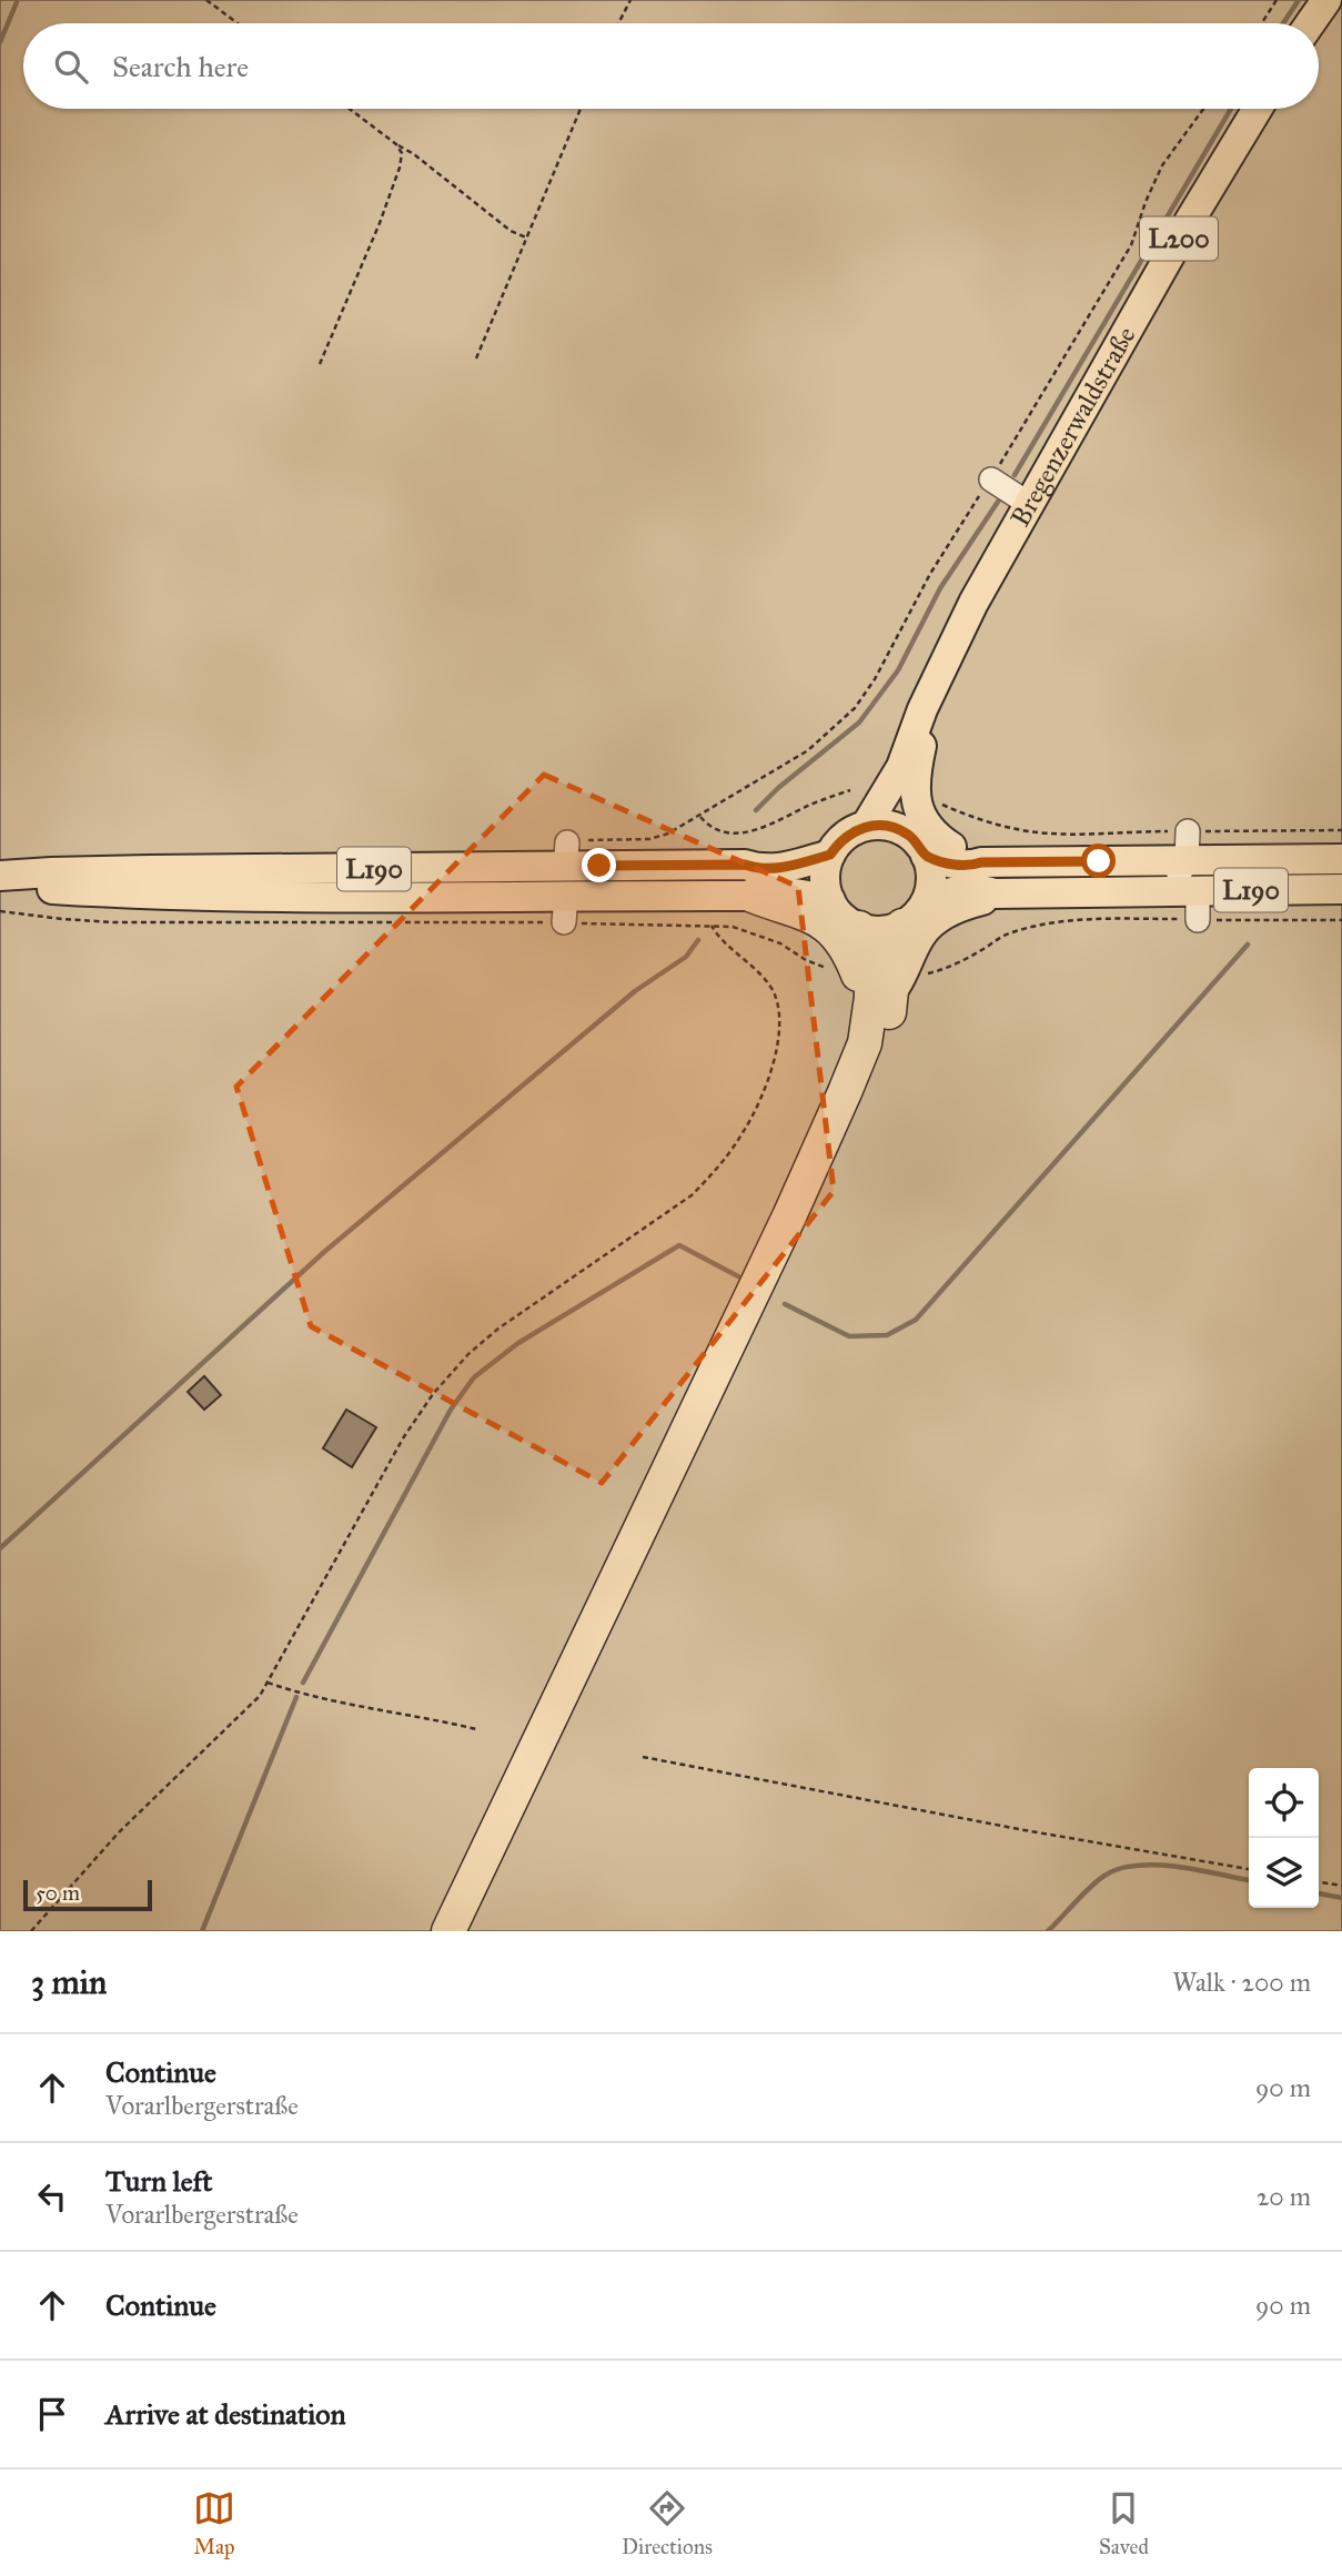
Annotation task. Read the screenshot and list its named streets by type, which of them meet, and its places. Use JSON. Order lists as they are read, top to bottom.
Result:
{
  "streets": {
    "main road": ["L200", "Bregenzerwaldstraße", "L190"]
  },
  "crossings": [
    ["Bregenzerwaldstraße", "L190"]
  ],
  "scale_bar": "50 m",
  "page": {
    "search": "Search here",
    "scale": "50 m",
    "heading": ["3 min", "Walk · 200 m"],
    "list": [
      ["Continue", "Vorarlbergerstraße", "90 m"],
      ["Turn left", "Vorarlbergerstraße", "20 m"],
      ["Continue", "90 m"],
      "Arrive at destination"
    ],
    "nav": ["Map", "Directions", "Saved"]
  }
}
